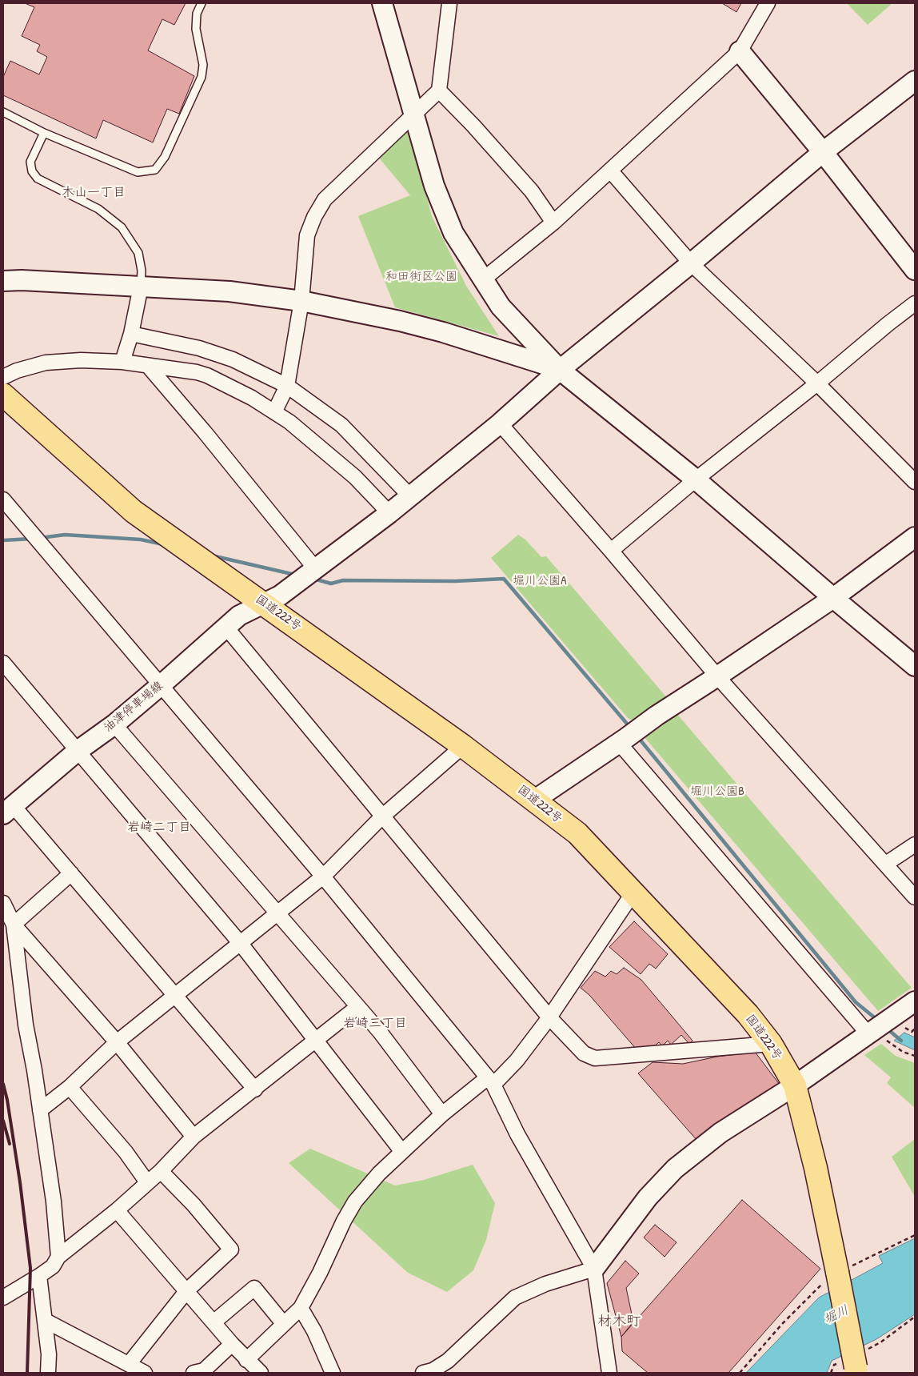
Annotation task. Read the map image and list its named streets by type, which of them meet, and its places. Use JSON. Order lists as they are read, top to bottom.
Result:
{
  "streets": {
    "highway": ["国道222号"],
    "street": ["油津停車場線"]
  },
  "crossings": [
    ["国道222号", "油津停車場線"]
  ],
  "districts": [
    "木山一丁目",
    "岩崎二丁目",
    "岩崎三丁目",
    "材木町"
  ],
  "water": ["堀川"],
  "parks": ["和田街区公園", "堀川公園A", "堀川公園B"]
}
